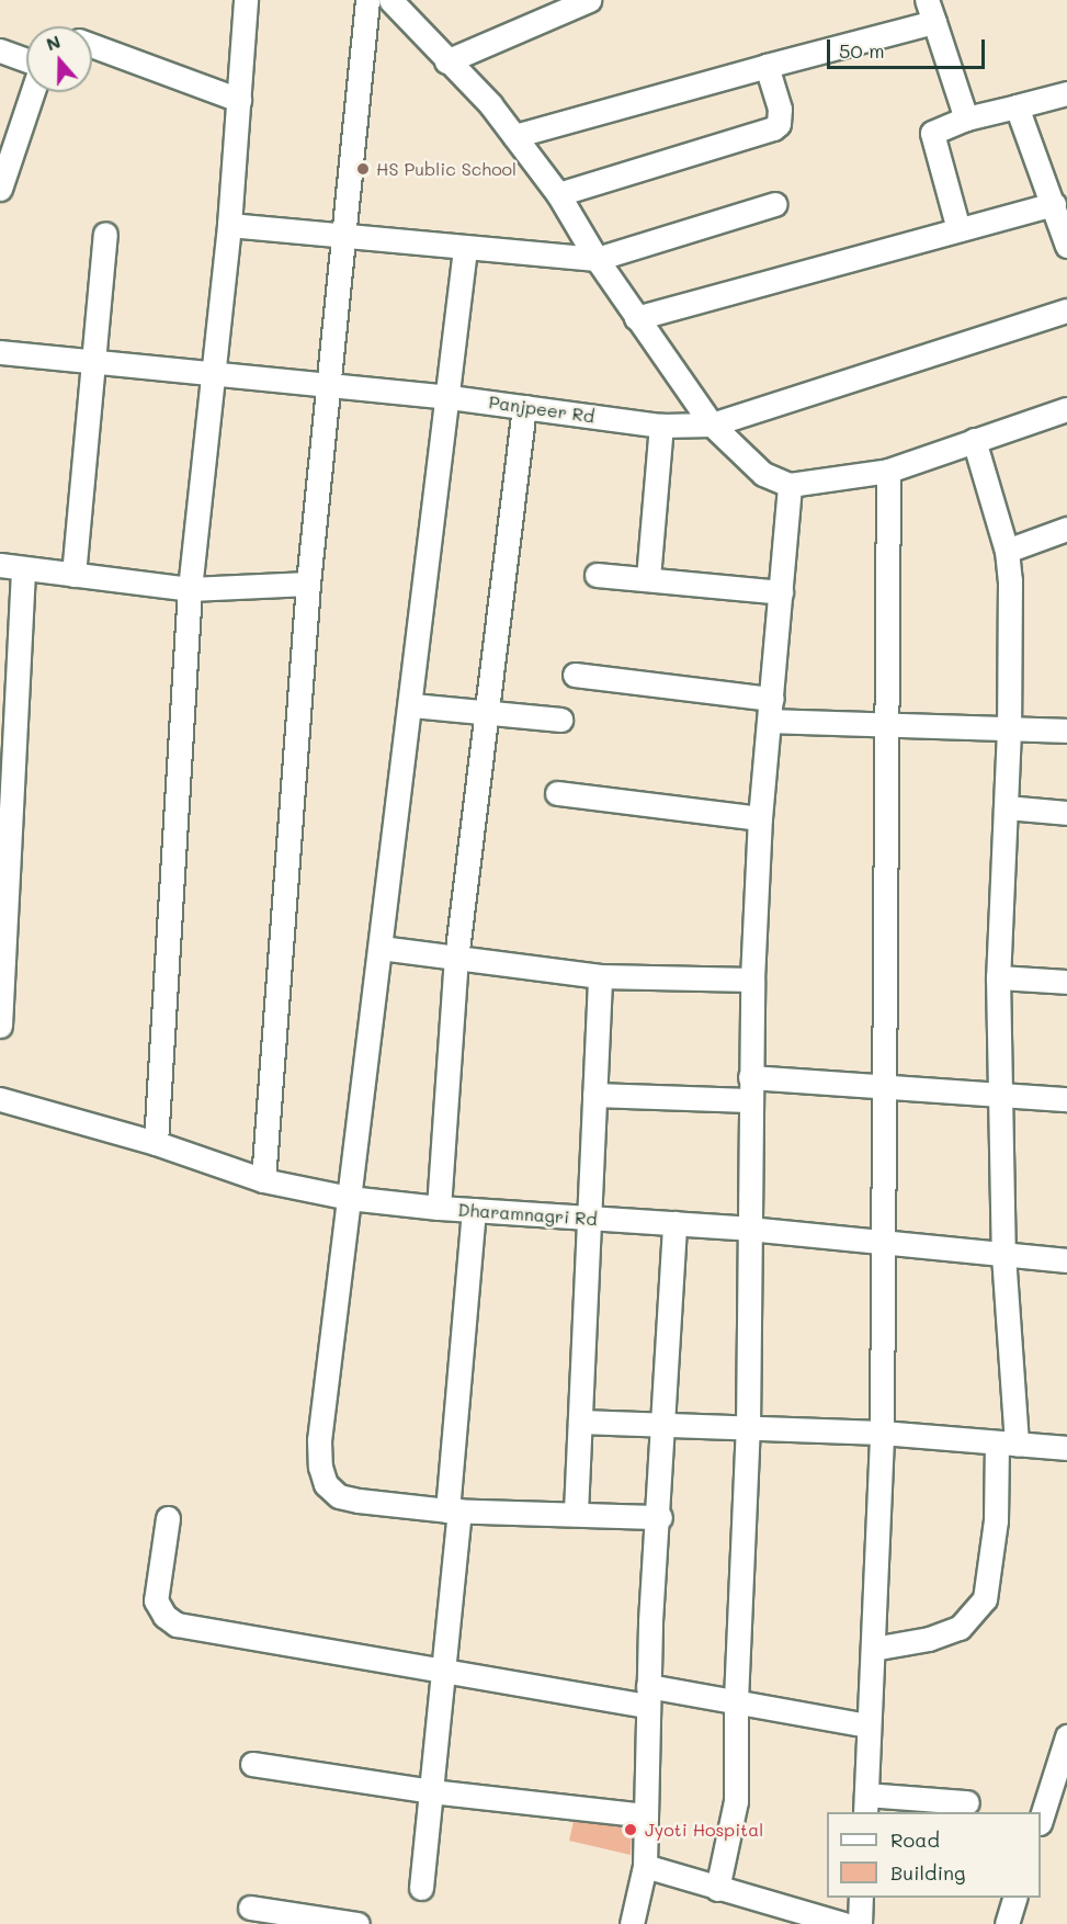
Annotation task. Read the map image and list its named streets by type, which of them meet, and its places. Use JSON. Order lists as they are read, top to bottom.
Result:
{
  "streets": {
    "street": ["Panjpeer Rd", "Dharamnagri Rd"]
  },
  "places": ["HS Public School", "Jyoti Hospital"],
  "legend": ["Road", "Building"],
  "scale_bar": "50 m",
  "north": "top"
}
